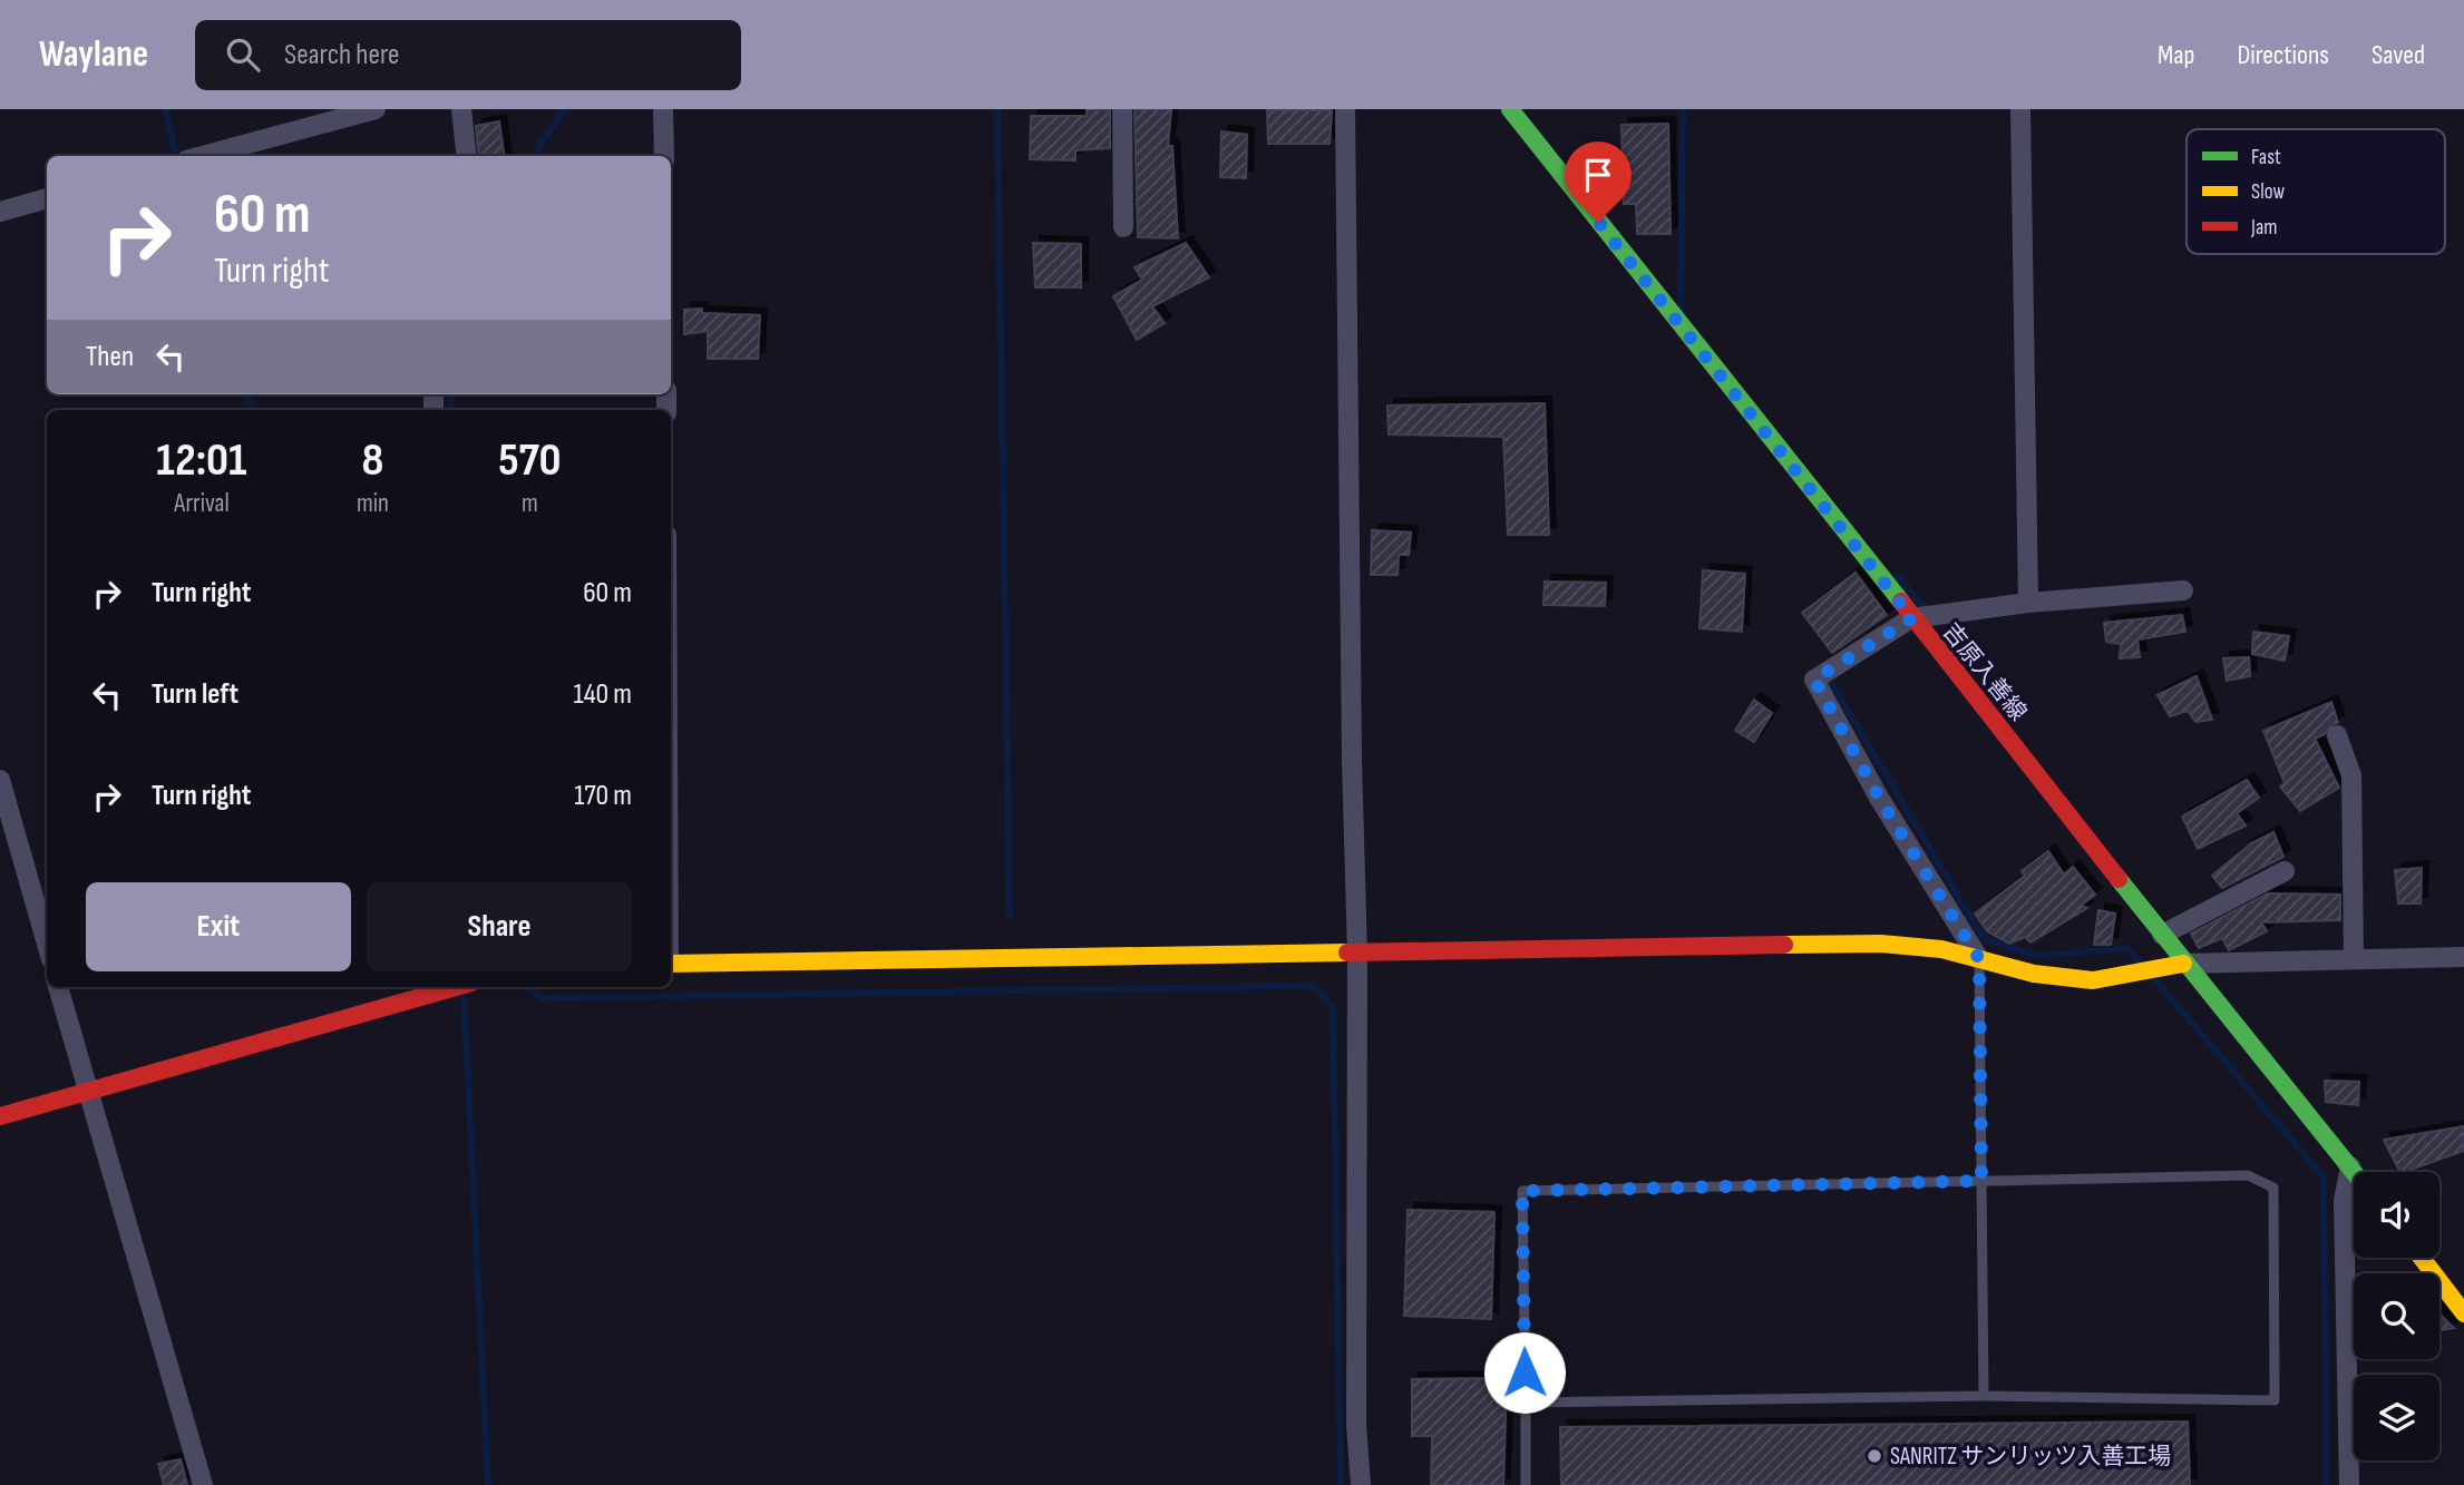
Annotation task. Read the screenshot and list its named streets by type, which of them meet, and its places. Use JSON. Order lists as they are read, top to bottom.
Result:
{
  "streets": {
    "street": ["吉原入善線"]
  },
  "places": ["SANRITZ サンリッツ入善工場"],
  "legend": ["Fast", "Slow", "Jam"],
  "page": {
    "header": "Waylane",
    "search": "Search here",
    "nav": ["Map", "Directions", "Saved"],
    "turn": ["60 m", "Turn right"],
    "then": "Then",
    "eta": [
      "12:01",
      "Arrival",
      "8",
      "min",
      "570",
      "m"
    ],
    "list": [
      {
        "name": "Turn right",
        "value": "60 m"
      },
      {
        "name": "Turn left",
        "value": "140 m"
      },
      {
        "name": "Turn right",
        "value": "170 m"
      }
    ],
    "buttons": ["Exit", "Share"]
  }
}
